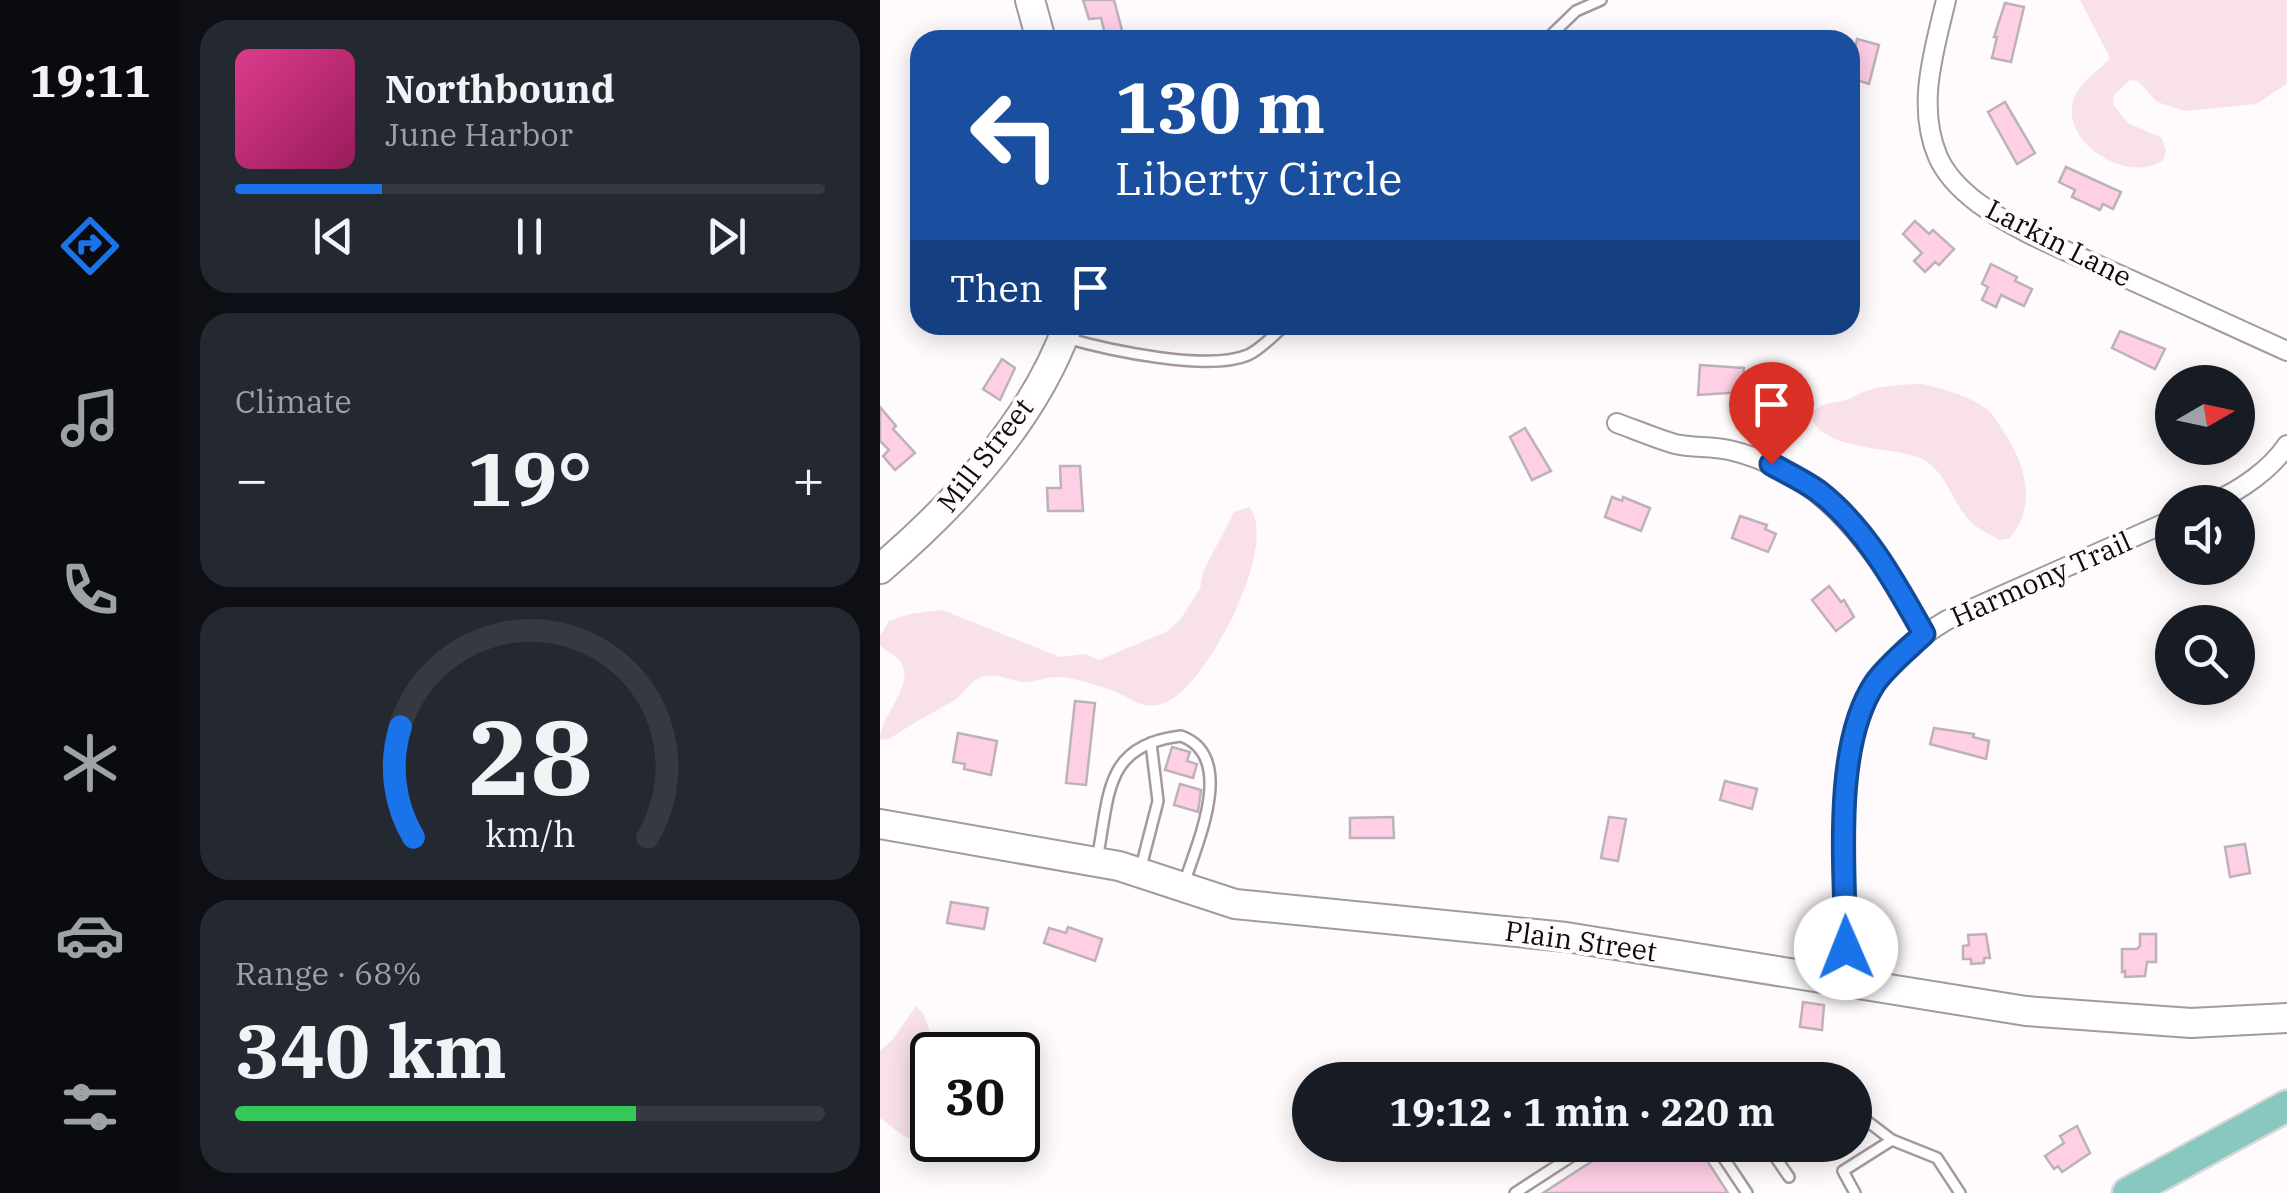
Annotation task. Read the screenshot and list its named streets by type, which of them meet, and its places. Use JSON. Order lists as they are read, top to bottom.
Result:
{
  "streets": {
    "street": [
      "Larkin Lane",
      "Mill Street",
      "Harmony Trail",
      "Plain Street"
    ]
  },
  "crossings": [
    ["Harmony Trail", "Plain Street"]
  ],
  "north": "right",
  "page": {
    "tabs": "19:11",
    "turn": ["130 m", "Liberty Circle"],
    "song": ["Northbound", "June Harbor"],
    "then": "Then",
    "tile": [
      "Climate",
      ["Range · 68%", "340 km"]
    ],
    "heat": ["−", "19°", "+"],
    "limit": "30",
    "trip": "19:12 · 1 min · 220 m",
    "gauge": ["28", "km/h"]
  }
}
